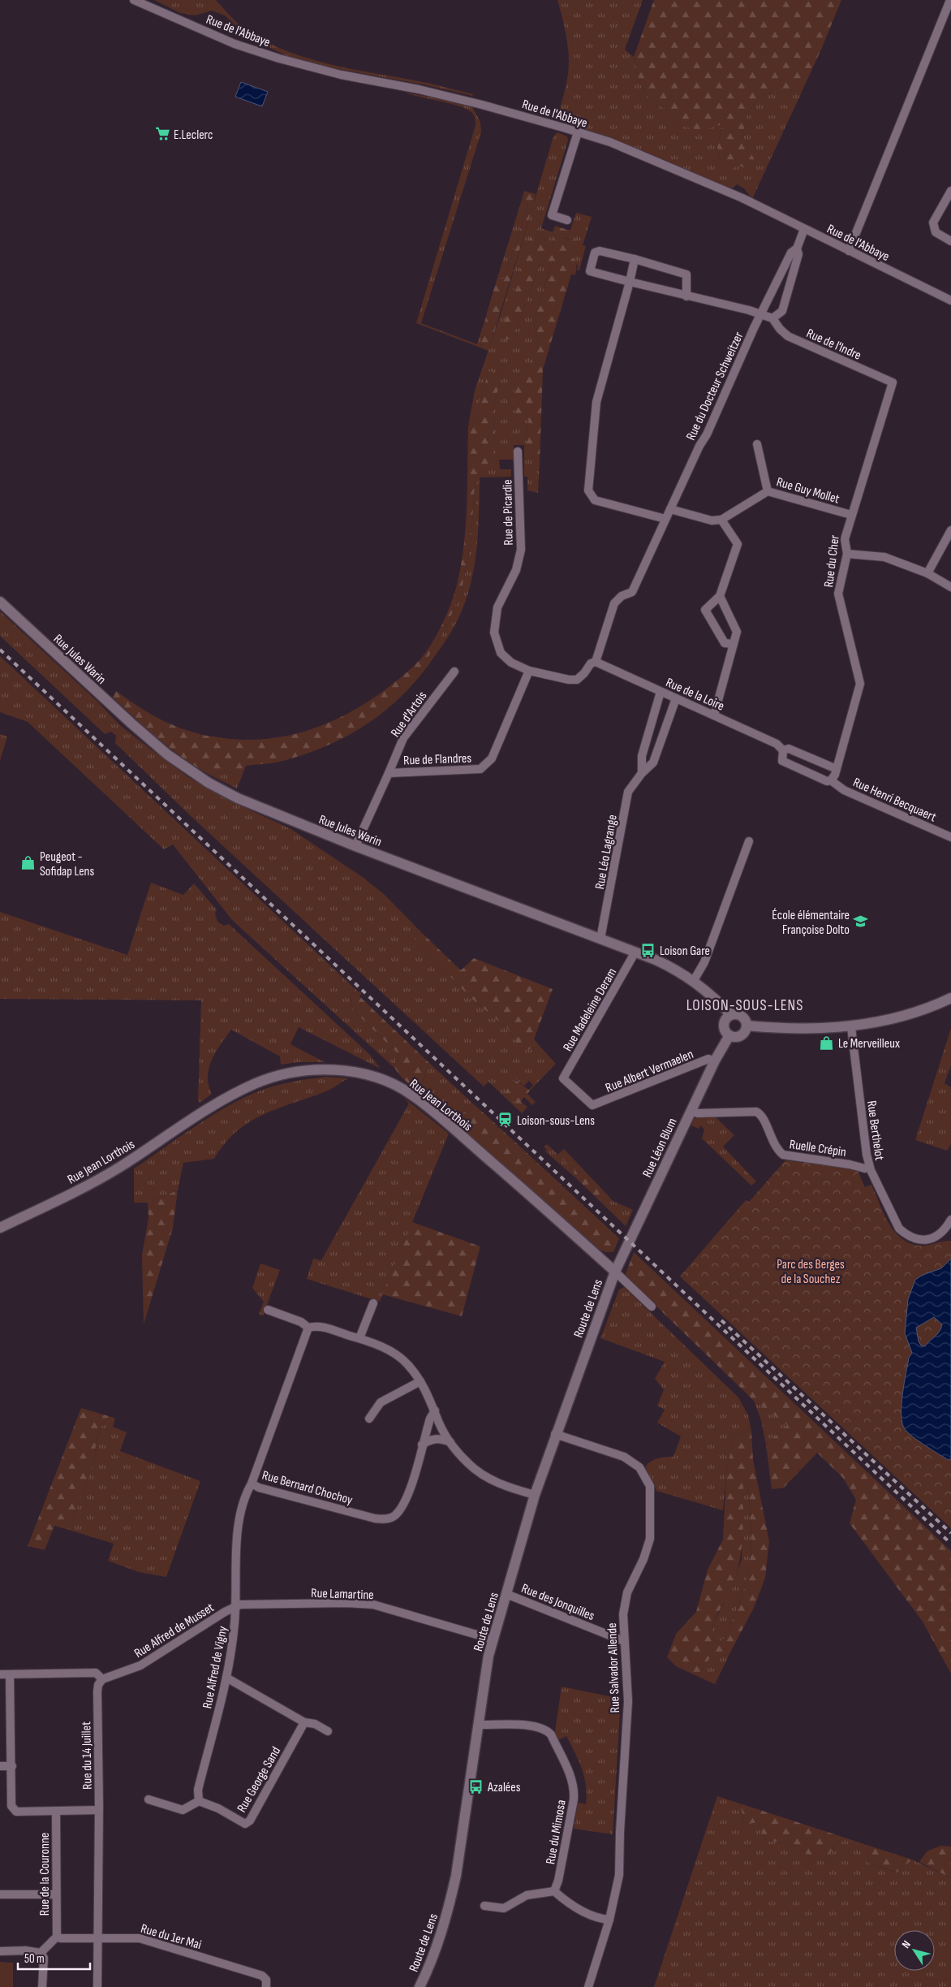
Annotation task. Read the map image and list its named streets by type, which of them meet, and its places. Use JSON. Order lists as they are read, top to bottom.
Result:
{
  "streets": {
    "street": [
      "Rue de l'Abbaye",
      "Rue de l'Indre",
      "Rue du Docteur Schweitzer",
      "Rue Guy Mollet",
      "Rue de Picardie",
      "Rue du Cher",
      "Rue Jules Warin",
      "Rue de la Loire",
      "Rue d'Artois",
      "Rue de Flandres",
      "Rue Henri Becquaert",
      "Rue Léo Lagrange",
      "Rue Madeleine Deram",
      "Rue Albert Vermaelen",
      "Rue Jean Lorthois",
      "Rue Berthelot",
      "Rue Léon Blum",
      "Ruelle Crépin",
      "Route de Lens",
      "Rue Bernard Chochoy",
      "Rue Lamartine",
      "Rue des Jonquilles",
      "Rue Alfred de Musset",
      "Rue Alfred de Vigny",
      "Rue Salvador Allende",
      "Rue du 14 Juillet",
      "Rue George Sand",
      "Rue du Mimosa",
      "Rue de la Couronne",
      "Rue du 1er Mai"
    ]
  },
  "crossings": [
    ["Rue de l'Abbaye", "Rue du Docteur Schweitzer"],
    ["Rue de l'Indre", "Rue du Cher"],
    ["Rue du Docteur Schweitzer", "Rue de Picardie"],
    ["Rue du Docteur Schweitzer", "Rue de la Loire"],
    ["Rue Guy Mollet", "Rue du Cher"],
    ["Rue de Picardie", "Rue de la Loire"],
    ["Rue de Picardie", "Rue de Flandres"],
    ["Rue du Cher", "Rue de la Loire"],
    ["Rue Jules Warin", "Rue de Flandres"],
    ["Rue Jules Warin", "Rue Léo Lagrange"],
    ["Rue Jules Warin", "Rue Madeleine Deram"],
    ["Rue Jules Warin", "Rue Léon Blum"],
    ["Rue de la Loire", "Rue Henri Becquaert"],
    ["Rue de la Loire", "Rue Léo Lagrange"],
    ["Rue d'Artois", "Rue de Flandres"],
    ["Rue Madeleine Deram", "Rue Albert Vermaelen"],
    ["Rue Albert Vermaelen", "Rue Léon Blum"],
    ["Rue Jean Lorthois", "Rue Léon Blum"],
    ["Rue Jean Lorthois", "Route de Lens"],
    ["Rue Berthelot", "Ruelle Crépin"],
    ["Rue Léon Blum", "Ruelle Crépin"],
    ["Rue Léon Blum", "Route de Lens"],
    ["Route de Lens", "Rue Lamartine"],
    ["Route de Lens", "Rue des Jonquilles"],
    ["Route de Lens", "Rue Salvador Allende"],
    ["Route de Lens", "Rue du Mimosa"],
    ["Rue Bernard Chochoy", "Rue Alfred de Vigny"],
    ["Rue Lamartine", "Rue Alfred de Musset"],
    ["Rue Lamartine", "Rue Alfred de Vigny"],
    ["Rue des Jonquilles", "Rue Salvador Allende"],
    ["Rue Alfred de Musset", "Rue Alfred de Vigny"],
    ["Rue Alfred de Musset", "Rue du 14 Juillet"],
    ["Rue Alfred de Vigny", "Rue George Sand"],
    ["Rue du 14 Juillet", "Rue du 1er Mai"],
    ["Rue de la Couronne", "Rue du 1er Mai"]
  ],
  "districts": ["LOISON-SOUS-LENS"],
  "parks": ["Parc des Berges de la Souchez"],
  "places": {
    "supermarket": ["E.Leclerc"],
    "shop": ["Peugeot - Sofidap Lens", "Le Merveilleux"],
    "school or university": ["École élémentaire Françoise Dolto"],
    "bus stop": ["Loison Gare", "Azalées"],
    "station": ["Loison-sous-Lens"]
  },
  "scale_bar": "50 m",
  "north": "top left"
}
